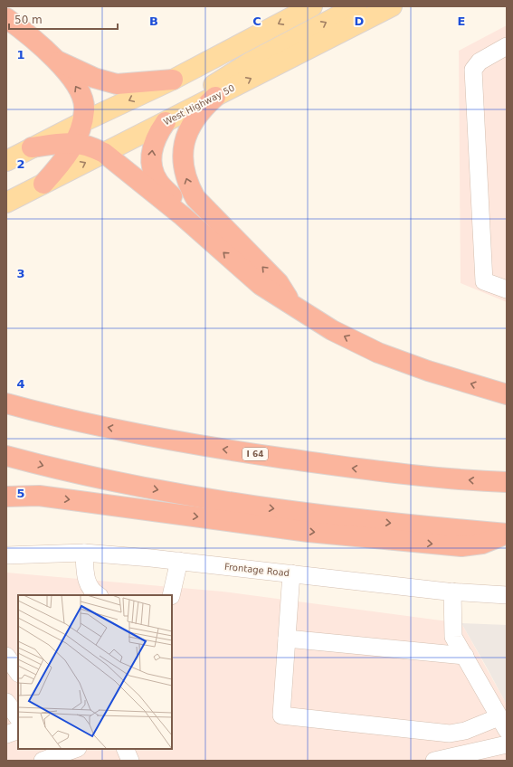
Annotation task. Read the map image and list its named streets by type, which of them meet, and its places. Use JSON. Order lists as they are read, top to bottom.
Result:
{
  "streets": {
    "highway": ["I 64"],
    "main road": ["West Highway 50"],
    "street": ["Frontage Road"]
  },
  "scale_bar": "50 m",
  "grid": {
    "columns": [
      "B",
      "C",
      "D",
      "E"
    ],
    "rows": [
      "1",
      "2",
      "3",
      "4",
      "5"
    ]
  }
}
